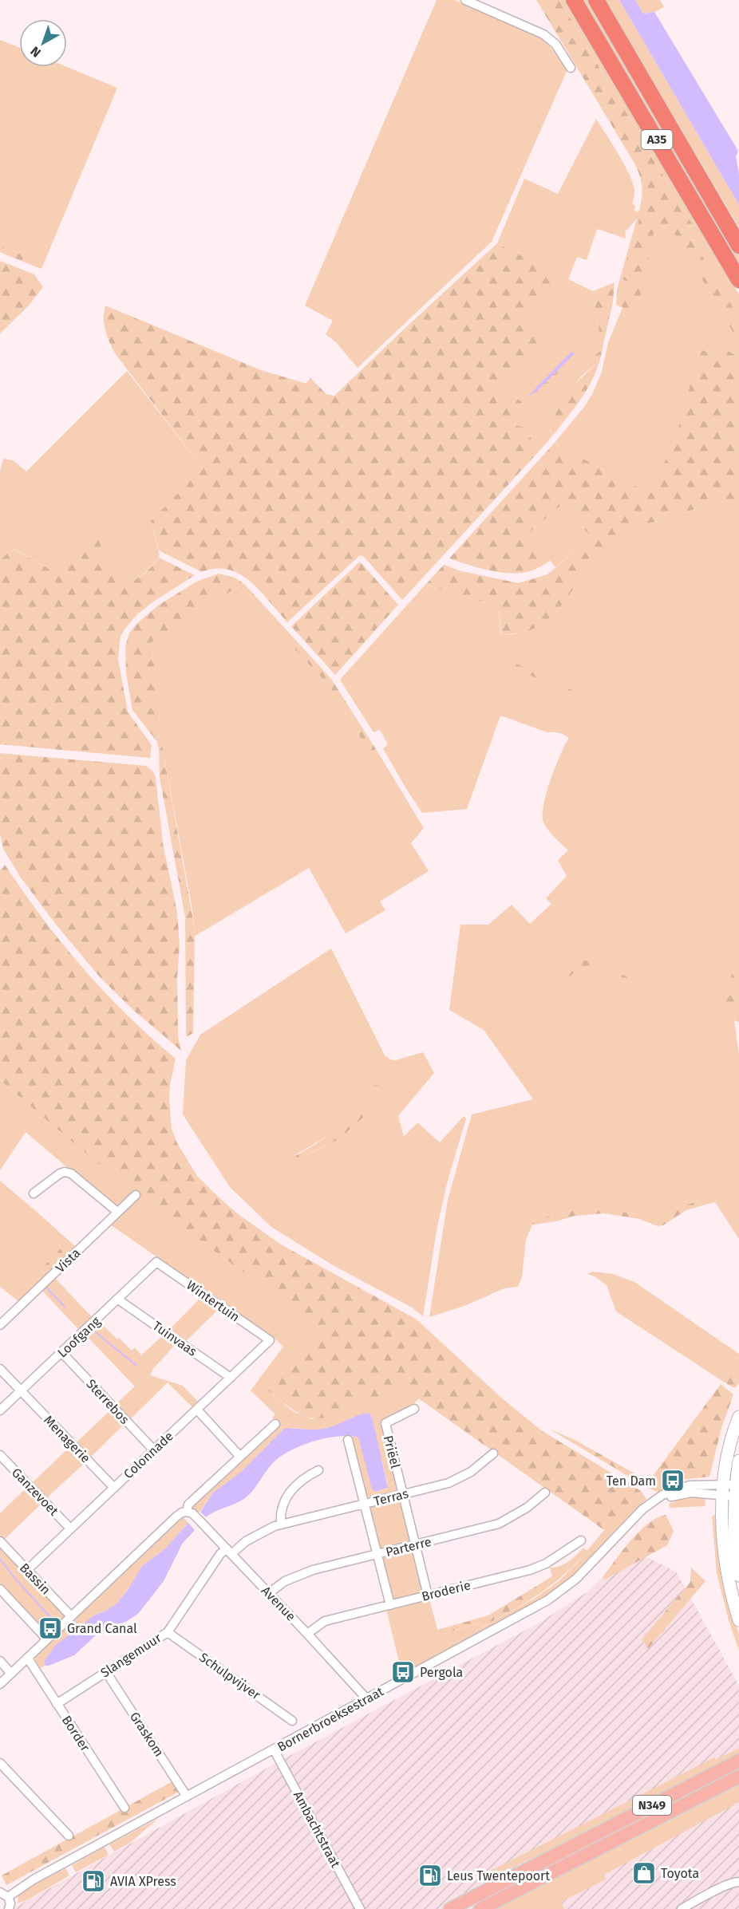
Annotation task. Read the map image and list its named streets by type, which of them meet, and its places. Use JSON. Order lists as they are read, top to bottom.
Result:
{
  "streets": {
    "highway": ["A35"],
    "main road": ["N349"],
    "street": [
      "Vista",
      "Wintertuin",
      "Loofgang",
      "Tuinvaas",
      "Sterrebos",
      "Menagerie",
      "Priëel",
      "Colonnade",
      "Ganzevoet",
      "Terras",
      "Parterre",
      "Bassin",
      "Broderie",
      "Avenue",
      "Slangemuur",
      "Schulpvijver",
      "Bornerbroeksestraat",
      "Border",
      "Graskom",
      "Ambachtstraat"
    ]
  },
  "crossings": [
    ["Wintertuin", "Loofgang"],
    ["Wintertuin", "Colonnade"],
    ["Loofgang", "Tuinvaas"],
    ["Loofgang", "Sterrebos"],
    ["Loofgang", "Menagerie"],
    ["Tuinvaas", "Colonnade"],
    ["Sterrebos", "Colonnade"],
    ["Menagerie", "Colonnade"],
    ["Priëel", "Terras"],
    ["Priëel", "Parterre"],
    ["Priëel", "Broderie"],
    ["Colonnade", "Ganzevoet"],
    ["Colonnade", "Bassin"],
    ["Terras", "Avenue"],
    ["Terras", "Slangemuur"],
    ["Parterre", "Avenue"],
    ["Broderie", "Avenue"],
    ["Avenue", "Slangemuur"],
    ["Avenue", "Bornerbroeksestraat"],
    ["Slangemuur", "Schulpvijver"],
    ["Slangemuur", "Border"],
    ["Slangemuur", "Graskom"],
    ["Bornerbroeksestraat", "Graskom"],
    ["Bornerbroeksestraat", "Ambachtstraat"]
  ],
  "places": {
    "bus stop": ["Ten Dam", "Grand Canal", "Pergola"],
    "shop": ["Toyota"],
    "fuel station": ["Leus Twentepoort", "AVIA XPress"]
  },
  "north": "bottom left"
}
